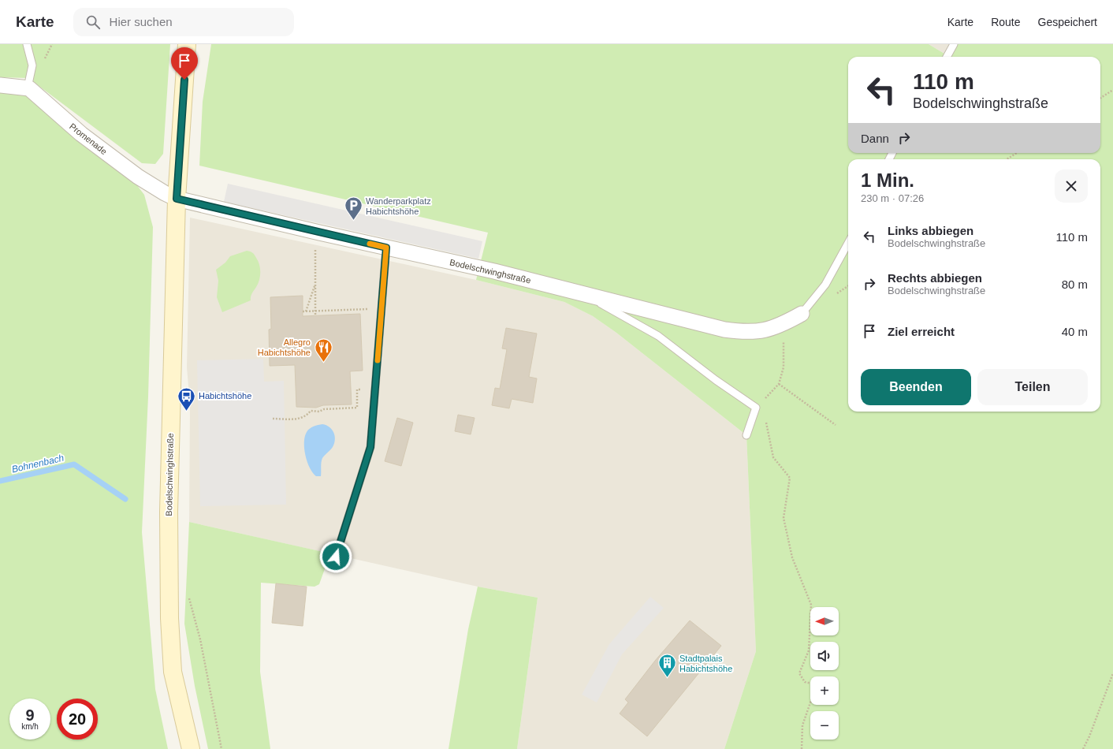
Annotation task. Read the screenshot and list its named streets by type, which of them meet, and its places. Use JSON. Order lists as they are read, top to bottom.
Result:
{
  "streets": {
    "street": ["Promenade", "Bodelschwinghstraße"]
  },
  "crossings": [
    ["Promenade", "Bodelschwinghstraße"]
  ],
  "water": ["Bohnenbach"],
  "places": {
    "parking": ["Wanderparkplatz Habichtshöhe"],
    "restaurant": ["Allegro Habichtshöhe"],
    "bus stop": ["Habichtshöhe"],
    "building": ["Stadtpalais Habichtshöhe"]
  },
  "north": "left",
  "page": {
    "header": "Karte",
    "search": "Hier suchen",
    "nav": ["Karte", "Route", "Gespeichert"],
    "turn": ["110 m", "Bodelschwinghstraße"],
    "then": "Dann",
    "heading": ["1 Min.", "230 m · 07:26"],
    "list": [
      {
        "name": "Links abbiegen",
        "note": "Bodelschwinghstraße",
        "value": "110 m"
      },
      {
        "name": "Rechts abbiegen",
        "note": "Bodelschwinghstraße",
        "value": "80 m"
      },
      {
        "name": "Ziel erreicht",
        "value": "40 m"
      }
    ],
    "buttons": ["Beenden", "Teilen"],
    "map_buttons": ["+", "−"],
    "speed": "9 km/h",
    "limit": "20"
  }
}
